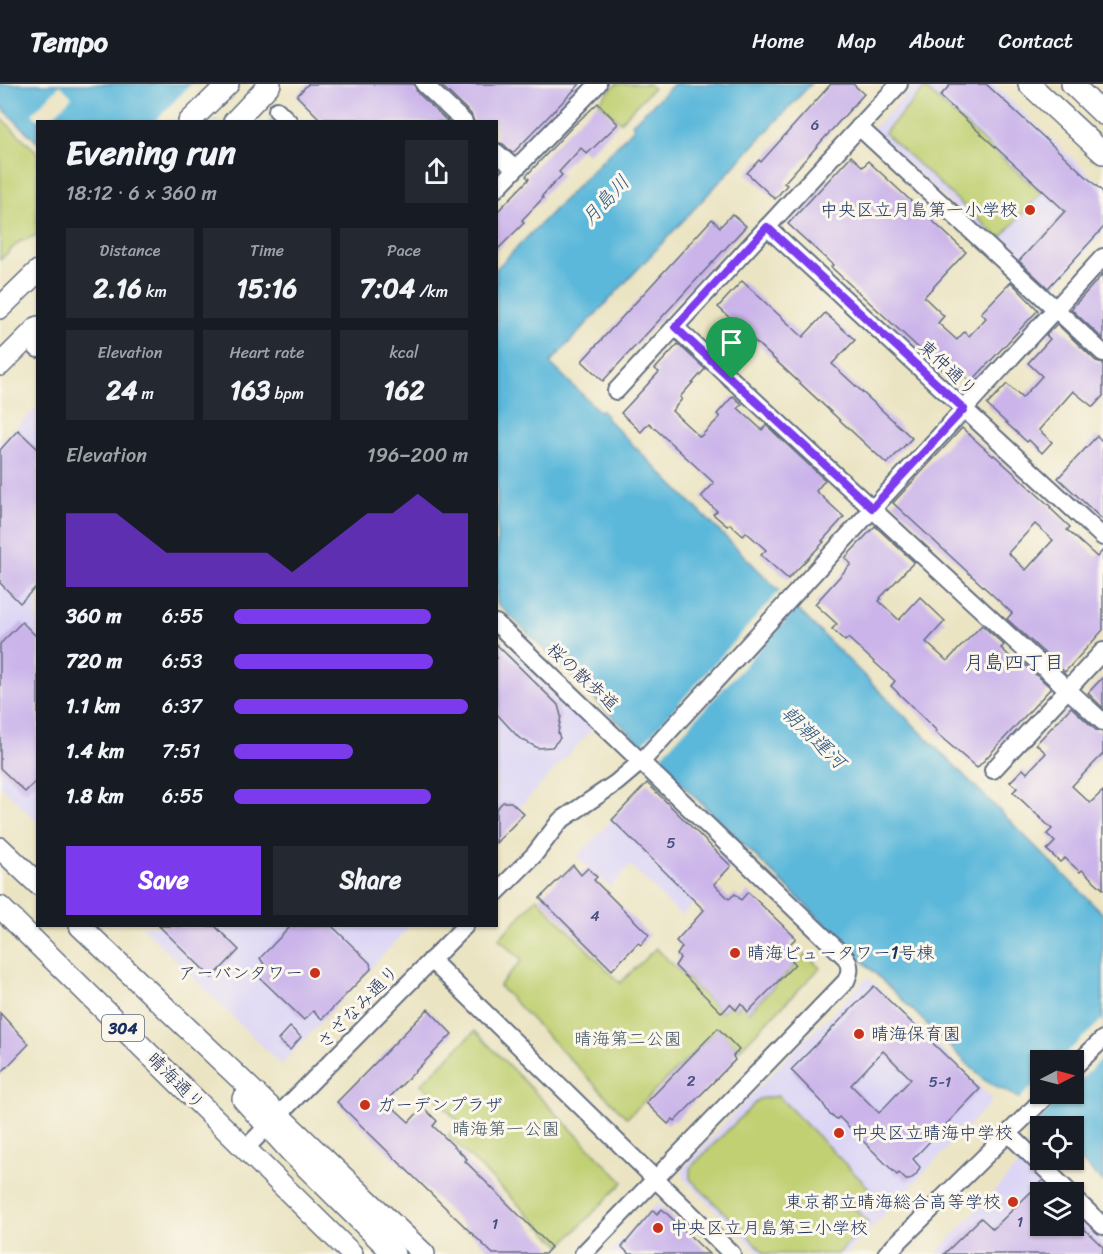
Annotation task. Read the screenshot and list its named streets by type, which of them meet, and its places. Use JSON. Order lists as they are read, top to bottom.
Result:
{
  "streets": {
    "main road": ["304", "晴海通り"],
    "street": ["東仲通り", "桜の散歩道", "さざなみ通り"]
  },
  "crossings": [
    ["さざなみ通り", "晴海通り"]
  ],
  "districts": ["月島四丁目"],
  "water": ["月島川", "朝潮運河"],
  "parks": ["晴海第二公園", "晴海第一公園"],
  "places": [
    "中央区立月島第一小学校",
    "晴海ビュータワー1号棟",
    "アーバンタワー",
    "晴海保育園",
    "ガーデンプラザ",
    "中央区立晴海中学校",
    "東京都立晴海総合高等学校",
    "中央区立月島第三小学校"
  ],
  "house_numbers": [
    "6",
    "5",
    "4",
    "2",
    "5-1",
    "1",
    "1"
  ],
  "north": "right",
  "page": {
    "header": "Tempo",
    "nav": [
      "Home",
      "Map",
      "About",
      "Contact"
    ],
    "heading": ["Evening run", "18:12 · 6 × 360 m"],
    "stats": [
      ["Distance", "2.16 km"],
      ["Time", "15:16"],
      ["Pace", "7:04 /km"],
      ["Elevation", "24 m"],
      ["Heart rate", "163 bpm"],
      ["kcal", "162"]
    ],
    "chart": ["Elevation", "196–200 m"],
    "list": [
      {
        "name": "360 m",
        "note": "6:55"
      },
      {
        "name": "720 m",
        "note": "6:53"
      },
      {
        "name": "1.1 km",
        "note": "6:37"
      },
      {
        "name": "1.4 km",
        "note": "7:51"
      },
      {
        "name": "1.8 km",
        "note": "6:55"
      }
    ],
    "buttons": ["Save", "Share"]
  }
}
